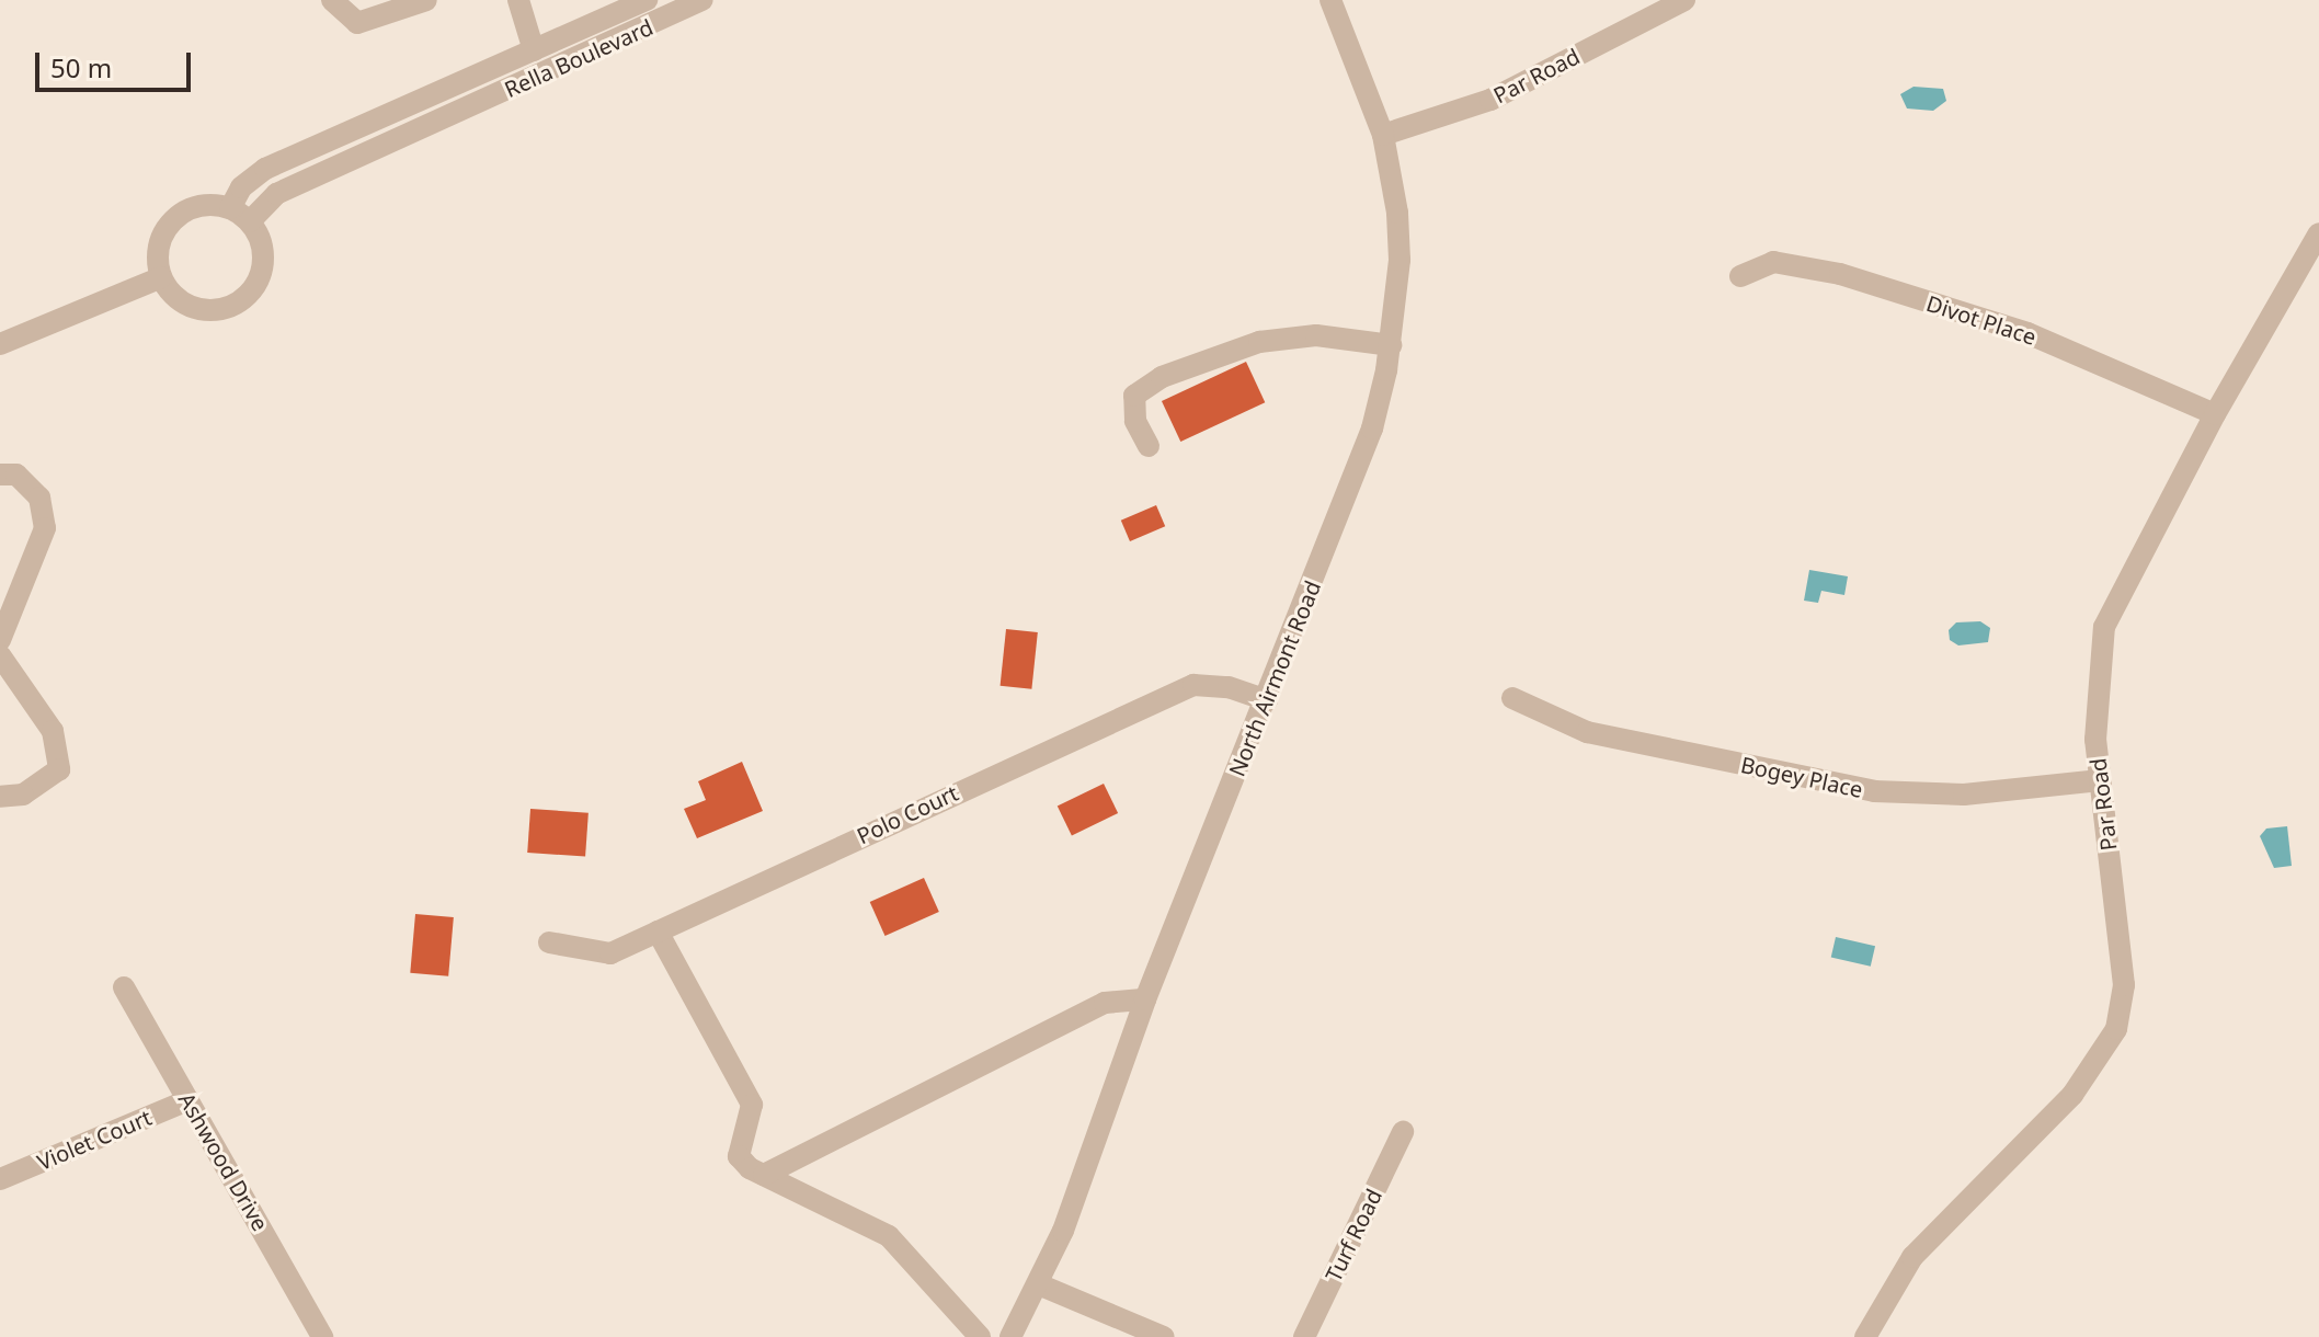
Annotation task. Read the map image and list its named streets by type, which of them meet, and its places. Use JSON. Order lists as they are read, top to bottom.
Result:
{
  "streets": {
    "street": [
      "Rella Boulevard",
      "Par Road",
      "Divot Place",
      "North Airmont Road",
      "Bogey Place",
      "Polo Court",
      "Violet Court",
      "Ashwood Drive",
      "Turf Road"
    ]
  },
  "crossings": [
    ["Par Road", "Divot Place"],
    ["Par Road", "North Airmont Road"],
    ["Par Road", "Bogey Place"],
    ["North Airmont Road", "Polo Court"],
    ["Violet Court", "Ashwood Drive"]
  ],
  "scale_bar": "50 m"
}
